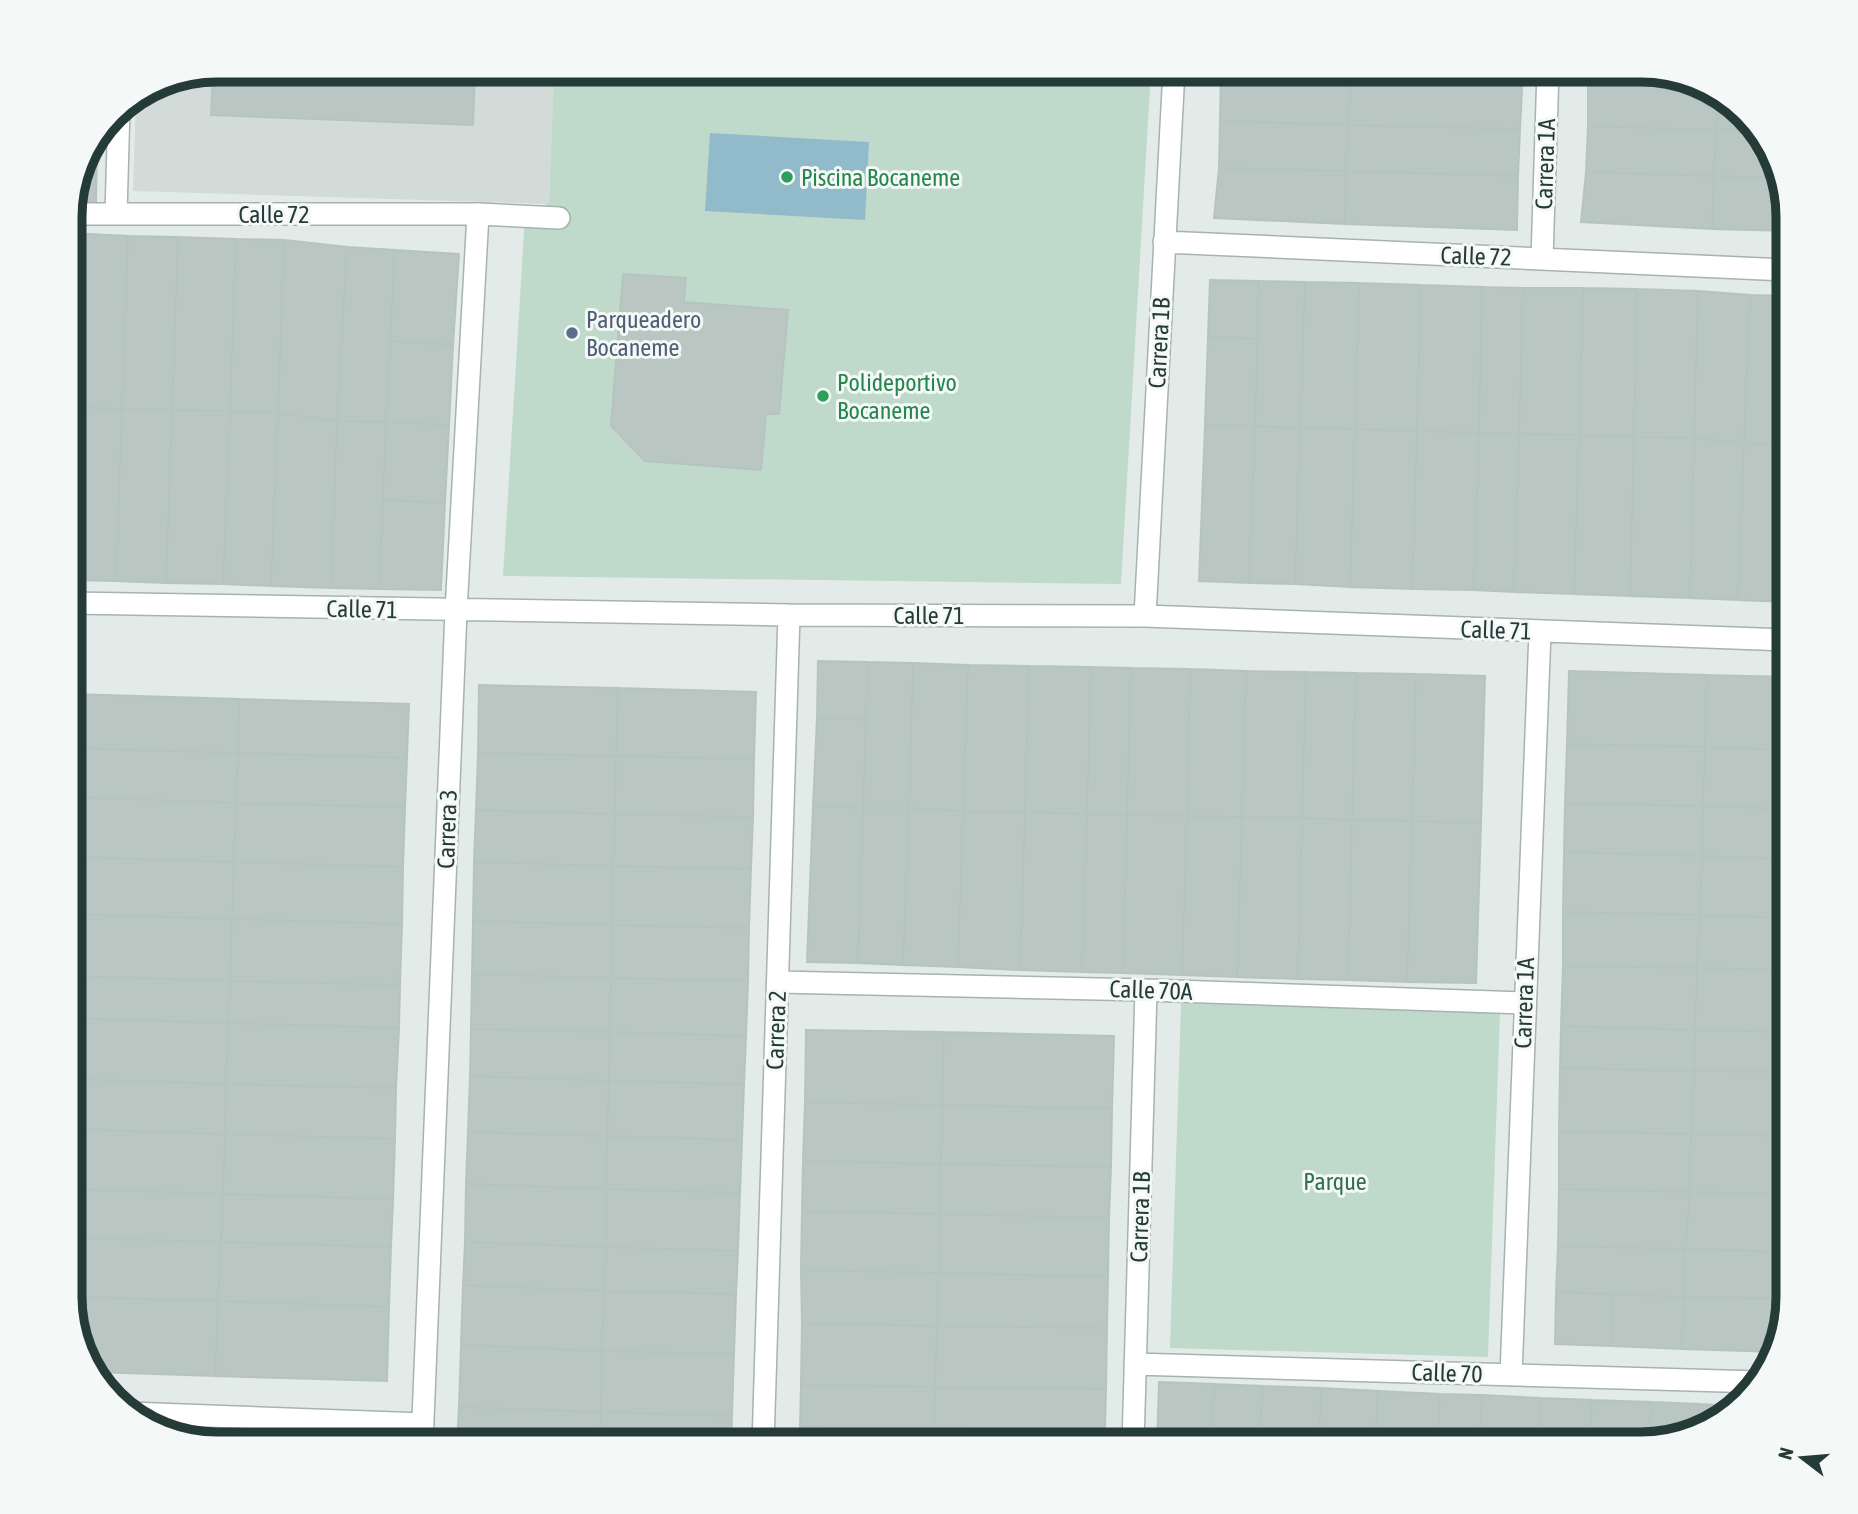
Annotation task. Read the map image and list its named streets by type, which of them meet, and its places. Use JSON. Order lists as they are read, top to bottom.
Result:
{
  "streets": {
    "street": [
      "Carrera 1A",
      "Calle 72",
      "Carrera 1B",
      "Calle 71",
      "Carrera 3",
      "Calle 70A",
      "Carrera 2",
      "Calle 70"
    ]
  },
  "crossings": [
    ["Carrera 1A", "Calle 72"],
    ["Carrera 1A", "Calle 71"],
    ["Carrera 1A", "Calle 70A"],
    ["Carrera 1A", "Calle 70"],
    ["Calle 72", "Carrera 1B"],
    ["Calle 72", "Carrera 3"],
    ["Carrera 1B", "Calle 71"],
    ["Carrera 1B", "Calle 70A"],
    ["Carrera 1B", "Calle 70"],
    ["Calle 71", "Carrera 3"],
    ["Calle 71", "Carrera 2"],
    ["Calle 70A", "Carrera 2"]
  ],
  "parks": ["Parque"],
  "places": ["Piscina Bocaneme", "Parqueadero Bocaneme", "Polideportivo Bocaneme"],
  "north": "left"
}
